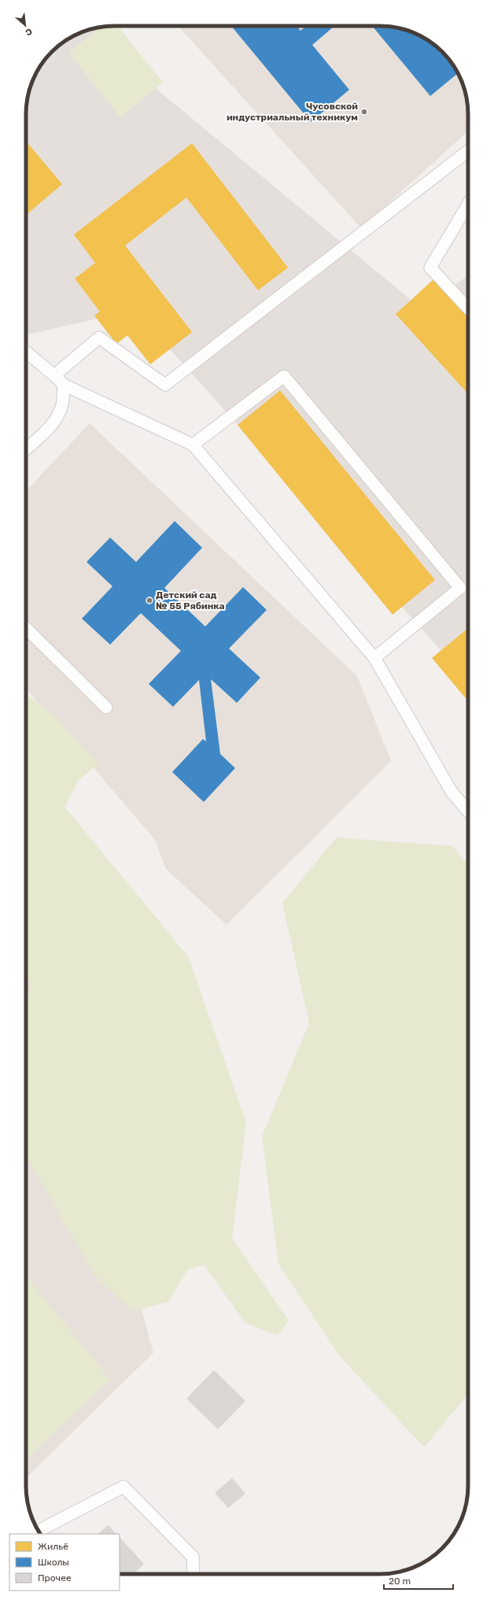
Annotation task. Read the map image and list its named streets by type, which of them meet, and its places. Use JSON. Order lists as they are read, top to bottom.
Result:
{
  "places": ["Чусовской индустриальный техникум", "Детский сад № 55 Рябинка"],
  "legend": ["Жильё", "Школы", "Прочее"],
  "scale_bar": "20 m",
  "north": "bottom right"
}
